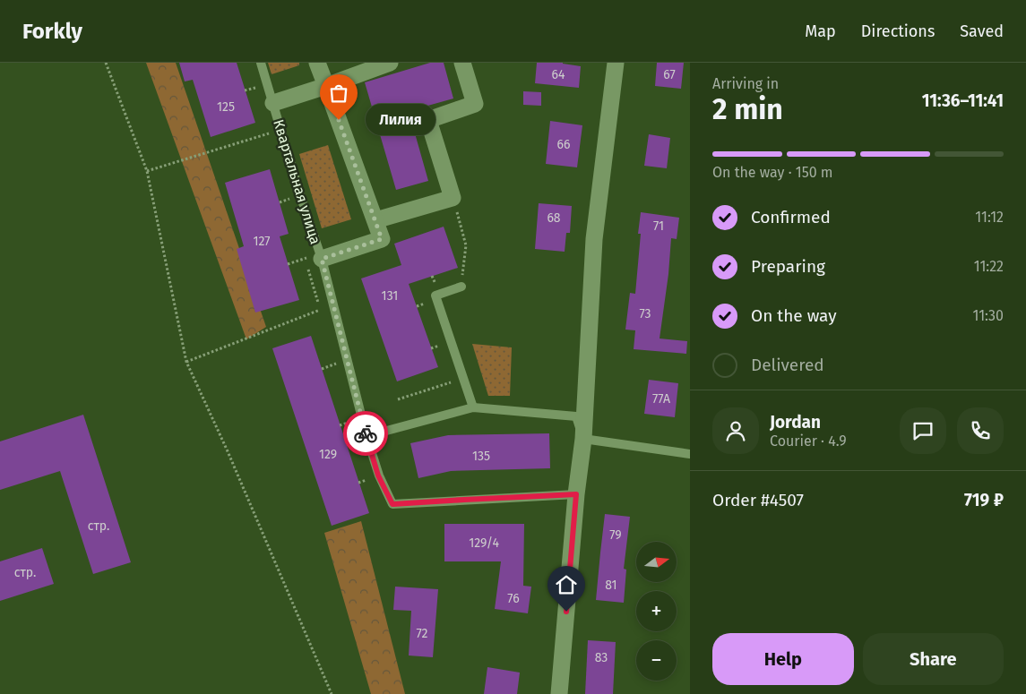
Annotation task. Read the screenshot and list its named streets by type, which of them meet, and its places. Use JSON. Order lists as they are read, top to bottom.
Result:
{
  "streets": {
    "lane": ["Квартальная улица"]
  },
  "places": ["Лилия"],
  "house_numbers": [
    "64",
    "67",
    "125",
    "66",
    "68",
    "71",
    "127",
    "131",
    "73",
    "77А",
    "129",
    "135",
    "стр.",
    "79",
    "129/4",
    "стр.",
    "81",
    "76",
    "72",
    "83"
  ],
  "north": "right",
  "page": {
    "header": "Forkly",
    "nav": ["Map", "Directions", "Saved"],
    "heading": ["2 min", "Arriving in", "11:36–11:41"],
    "panel": [
      "Jordan",
      "Courier · 4.9",
      "Order #4507",
      "719 ₽"
    ],
    "bubble": "Лилия",
    "bar": "On the way · 150 m",
    "list": [
      ["Confirmed", "11:12"],
      ["Preparing", "11:22"],
      ["On the way", "11:30"],
      "Delivered"
    ],
    "map_buttons": ["+", "−"],
    "buttons": ["Help", "Share"]
  }
}
